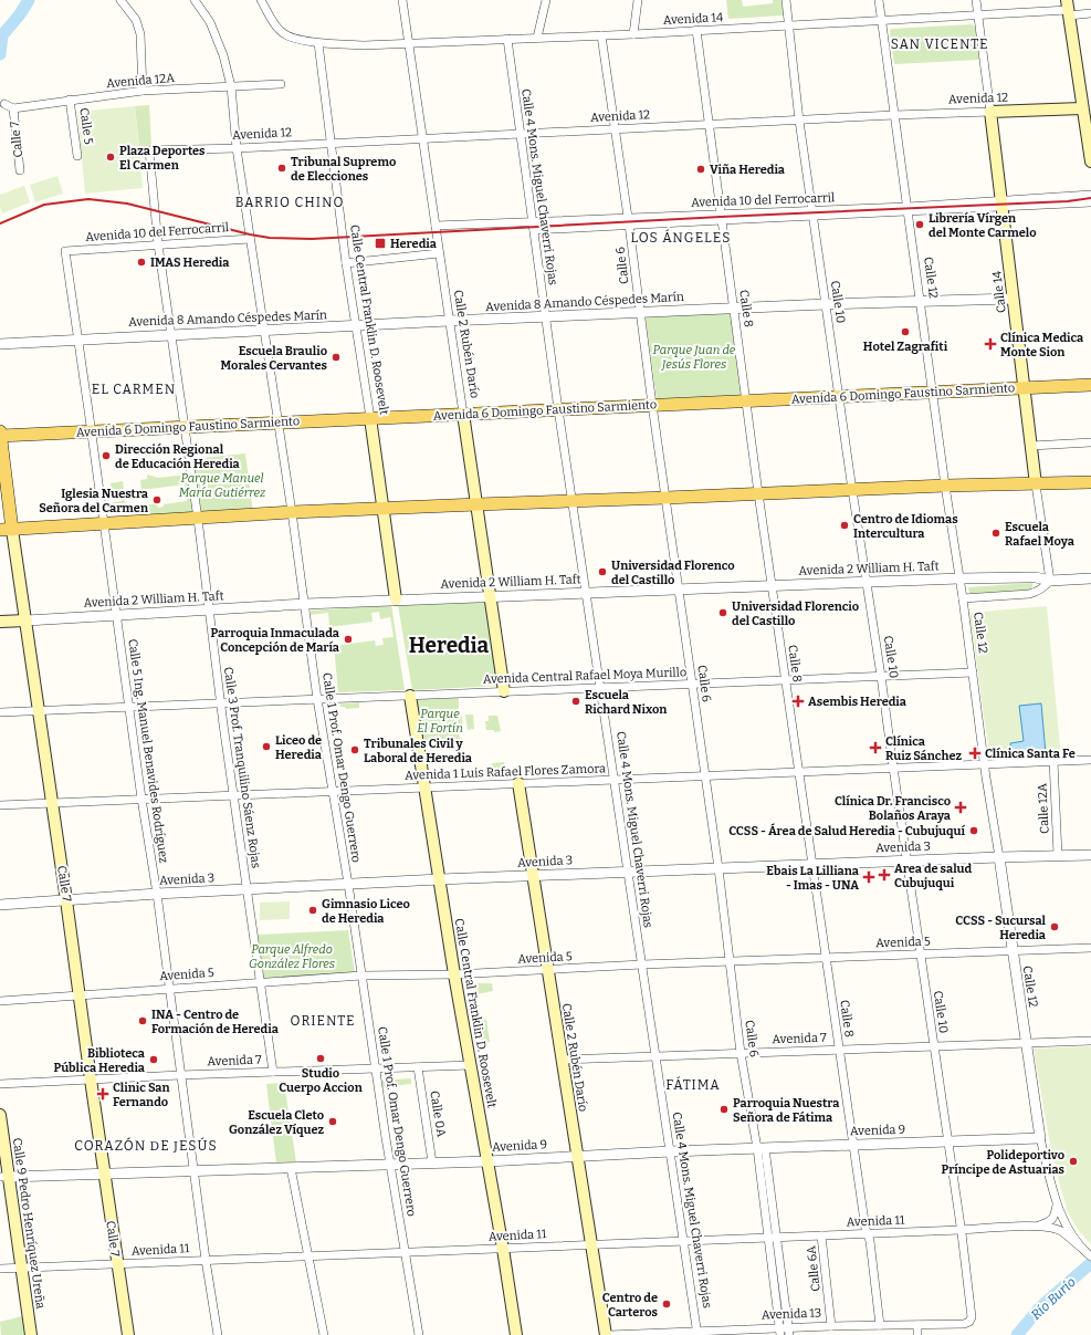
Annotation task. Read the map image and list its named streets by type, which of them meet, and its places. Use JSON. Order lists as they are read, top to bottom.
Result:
{
  "streets": {
    "main road": [
      "Avenida 12",
      "Calle 7",
      "Calle 14",
      "Calle Central Franklin D. Roosevelt",
      "Calle 2 Rubén Darío",
      "Avenida 6 Domingo Faustino Sarmiento",
      "Avenida 2 William H. Taft",
      "Calle 9 Pedro Henríquez Ureña"
    ],
    "street": [
      "Avenida 14",
      "Avenida 12A",
      "Calle 5",
      "Calle 4 Mons. Miguel Chaverri Rojas",
      "Avenida 10 del Ferrocarril",
      "Calle 6",
      "Calle 12",
      "Avenida 8 Amando Céspedes Marín",
      "Calle 10",
      "Calle 8",
      "Avenida Central Rafael Moya Murillo",
      "Calle 5 Ing. Manuel Benavides Rodríguez",
      "Calle 3 Prof. Tranquilino Sáenz Rojas",
      "Calle 1 Prof. Omar Dengo Guerrero",
      "Avenida 1 Luis Rafael Flores Zamora",
      "Calle 12A",
      "Avenida 3",
      "Avenida 5",
      "Avenida 7",
      "Calle 0A",
      "Avenida 9",
      "Avenida 11",
      "Calle 6A",
      "Avenida 13"
    ]
  },
  "crossings": [
    ["Avenida 14", "Calle 4 Mons. Miguel Chaverri Rojas"],
    ["Avenida 14", "Calle 6"],
    ["Avenida 14", "Calle 12"],
    ["Avenida 14", "Calle 14"],
    ["Avenida 14", "Calle 10"],
    ["Avenida 14", "Calle 8"],
    ["Avenida 14", "Calle Central Franklin D. Roosevelt"],
    ["Avenida 14", "Calle 2 Rubén Darío"],
    ["Avenida 12A", "Calle 5"],
    ["Avenida 12A", "Calle 7"],
    ["Avenida 12A", "Calle 1 Prof. Omar Dengo Guerrero"],
    ["Avenida 12", "Calle 4 Mons. Miguel Chaverri Rojas"],
    ["Avenida 12", "Calle 6"],
    ["Avenida 12", "Calle 12"],
    ["Avenida 12", "Calle 14"],
    ["Avenida 12", "Calle 10"],
    ["Avenida 12", "Calle 8"],
    ["Avenida 12", "Calle Central Franklin D. Roosevelt"],
    ["Avenida 12", "Calle 2 Rubén Darío"],
    ["Avenida 12", "Calle 3 Prof. Tranquilino Sáenz Rojas"],
    ["Avenida 12", "Calle 1 Prof. Omar Dengo Guerrero"],
    ["Calle 7", "Avenida 6 Domingo Faustino Sarmiento"],
    ["Calle 7", "Avenida 2 William H. Taft"],
    ["Calle 7", "Avenida Central Rafael Moya Murillo"],
    ["Calle 7", "Avenida 1 Luis Rafael Flores Zamora"],
    ["Calle 7", "Avenida 3"],
    ["Calle 7", "Avenida 5"],
    ["Calle 7", "Avenida 7"],
    ["Calle 7", "Avenida 9"],
    ["Calle 7", "Avenida 11"],
    ["Calle 4 Mons. Miguel Chaverri Rojas", "Avenida 10 del Ferrocarril"],
    ["Calle 4 Mons. Miguel Chaverri Rojas", "Avenida 8 Amando Céspedes Marín"],
    ["Calle 4 Mons. Miguel Chaverri Rojas", "Avenida 6 Domingo Faustino Sarmiento"],
    ["Calle 4 Mons. Miguel Chaverri Rojas", "Avenida 2 William H. Taft"],
    ["Calle 4 Mons. Miguel Chaverri Rojas", "Avenida Central Rafael Moya Murillo"],
    ["Calle 4 Mons. Miguel Chaverri Rojas", "Avenida 1 Luis Rafael Flores Zamora"],
    ["Calle 4 Mons. Miguel Chaverri Rojas", "Avenida 3"],
    ["Calle 4 Mons. Miguel Chaverri Rojas", "Avenida 5"],
    ["Calle 4 Mons. Miguel Chaverri Rojas", "Avenida 7"],
    ["Calle 4 Mons. Miguel Chaverri Rojas", "Avenida 9"],
    ["Calle 4 Mons. Miguel Chaverri Rojas", "Avenida 11"],
    ["Calle 4 Mons. Miguel Chaverri Rojas", "Avenida 13"],
    ["Avenida 10 del Ferrocarril", "Calle 6"],
    ["Avenida 10 del Ferrocarril", "Calle 12"],
    ["Avenida 10 del Ferrocarril", "Calle 14"],
    ["Avenida 10 del Ferrocarril", "Calle 10"],
    ["Avenida 10 del Ferrocarril", "Calle 8"],
    ["Avenida 10 del Ferrocarril", "Calle 2 Rubén Darío"],
    ["Avenida 10 del Ferrocarril", "Calle 5 Ing. Manuel Benavides Rodríguez"],
    ["Avenida 10 del Ferrocarril", "Calle 3 Prof. Tranquilino Sáenz Rojas"],
    ["Avenida 10 del Ferrocarril", "Calle 1 Prof. Omar Dengo Guerrero"],
    ["Calle 6", "Avenida 8 Amando Céspedes Marín"],
    ["Calle 6", "Avenida 6 Domingo Faustino Sarmiento"],
    ["Calle 6", "Avenida 2 William H. Taft"],
    ["Calle 6", "Avenida Central Rafael Moya Murillo"],
    ["Calle 6", "Avenida 1 Luis Rafael Flores Zamora"],
    ["Calle 6", "Avenida 3"],
    ["Calle 6", "Avenida 5"],
    ["Calle 6", "Avenida 7"],
    ["Calle 6", "Avenida 9"],
    ["Calle 6", "Avenida 11"],
    ["Calle 6", "Avenida 13"],
    ["Calle 12", "Avenida 8 Amando Céspedes Marín"],
    ["Calle 12", "Avenida 6 Domingo Faustino Sarmiento"],
    ["Calle 12", "Avenida 2 William H. Taft"],
    ["Calle 12", "Avenida Central Rafael Moya Murillo"],
    ["Calle 12", "Avenida 1 Luis Rafael Flores Zamora"],
    ["Calle 12", "Avenida 3"],
    ["Calle 12", "Avenida 5"],
    ["Calle 12", "Avenida 7"],
    ["Calle 12", "Avenida 9"],
    ["Calle 12", "Avenida 11"],
    ["Calle 14", "Avenida 8 Amando Céspedes Marín"],
    ["Calle 14", "Avenida 6 Domingo Faustino Sarmiento"],
    ["Calle 14", "Avenida 2 William H. Taft"],
    ["Avenida 8 Amando Céspedes Marín", "Calle 10"],
    ["Avenida 8 Amando Céspedes Marín", "Calle 8"],
    ["Avenida 8 Amando Céspedes Marín", "Calle Central Franklin D. Roosevelt"],
    ["Avenida 8 Amando Céspedes Marín", "Calle 2 Rubén Darío"],
    ["Avenida 8 Amando Céspedes Marín", "Calle 5 Ing. Manuel Benavides Rodríguez"],
    ["Avenida 8 Amando Céspedes Marín", "Calle 3 Prof. Tranquilino Sáenz Rojas"],
    ["Avenida 8 Amando Céspedes Marín", "Calle 1 Prof. Omar Dengo Guerrero"],
    ["Calle 10", "Avenida 6 Domingo Faustino Sarmiento"],
    ["Calle 10", "Avenida 2 William H. Taft"],
    ["Calle 10", "Avenida Central Rafael Moya Murillo"],
    ["Calle 10", "Avenida 1 Luis Rafael Flores Zamora"],
    ["Calle 10", "Avenida 3"],
    ["Calle 10", "Avenida 5"],
    ["Calle 10", "Avenida 7"],
    ["Calle 10", "Avenida 9"],
    ["Calle 10", "Avenida 11"],
    ["Calle 10", "Avenida 13"],
    ["Calle 8", "Avenida 6 Domingo Faustino Sarmiento"],
    ["Calle 8", "Avenida 2 William H. Taft"],
    ["Calle 8", "Avenida Central Rafael Moya Murillo"],
    ["Calle 8", "Avenida 1 Luis Rafael Flores Zamora"],
    ["Calle 8", "Avenida 3"],
    ["Calle 8", "Avenida 5"],
    ["Calle 8", "Avenida 7"],
    ["Calle 8", "Avenida 9"],
    ["Calle 8", "Avenida 11"],
    ["Calle 8", "Avenida 13"],
    ["Calle Central Franklin D. Roosevelt", "Avenida 6 Domingo Faustino Sarmiento"],
    ["Calle Central Franklin D. Roosevelt", "Avenida 2 William H. Taft"],
    ["Calle Central Franklin D. Roosevelt", "Avenida Central Rafael Moya Murillo"],
    ["Calle Central Franklin D. Roosevelt", "Avenida 1 Luis Rafael Flores Zamora"],
    ["Calle Central Franklin D. Roosevelt", "Avenida 3"],
    ["Calle Central Franklin D. Roosevelt", "Avenida 5"],
    ["Calle Central Franklin D. Roosevelt", "Avenida 7"],
    ["Calle Central Franklin D. Roosevelt", "Avenida 9"],
    ["Calle Central Franklin D. Roosevelt", "Avenida 11"],
    ["Calle 2 Rubén Darío", "Avenida 6 Domingo Faustino Sarmiento"],
    ["Calle 2 Rubén Darío", "Avenida 2 William H. Taft"],
    ["Calle 2 Rubén Darío", "Avenida Central Rafael Moya Murillo"],
    ["Calle 2 Rubén Darío", "Avenida 1 Luis Rafael Flores Zamora"],
    ["Calle 2 Rubén Darío", "Avenida 3"],
    ["Calle 2 Rubén Darío", "Avenida 5"],
    ["Calle 2 Rubén Darío", "Avenida 7"],
    ["Calle 2 Rubén Darío", "Avenida 9"],
    ["Calle 2 Rubén Darío", "Avenida 11"],
    ["Calle 2 Rubén Darío", "Avenida 13"],
    ["Avenida 6 Domingo Faustino Sarmiento", "Calle 5 Ing. Manuel Benavides Rodríguez"],
    ["Avenida 6 Domingo Faustino Sarmiento", "Calle 3 Prof. Tranquilino Sáenz Rojas"],
    ["Avenida 6 Domingo Faustino Sarmiento", "Calle 1 Prof. Omar Dengo Guerrero"],
    ["Avenida 2 William H. Taft", "Calle 5 Ing. Manuel Benavides Rodríguez"],
    ["Avenida 2 William H. Taft", "Calle 3 Prof. Tranquilino Sáenz Rojas"],
    ["Avenida 2 William H. Taft", "Calle 1 Prof. Omar Dengo Guerrero"],
    ["Avenida Central Rafael Moya Murillo", "Calle 5 Ing. Manuel Benavides Rodríguez"],
    ["Avenida Central Rafael Moya Murillo", "Calle 3 Prof. Tranquilino Sáenz Rojas"],
    ["Avenida Central Rafael Moya Murillo", "Calle 1 Prof. Omar Dengo Guerrero"],
    ["Calle 5 Ing. Manuel Benavides Rodríguez", "Avenida 1 Luis Rafael Flores Zamora"],
    ["Calle 5 Ing. Manuel Benavides Rodríguez", "Avenida 3"],
    ["Calle 5 Ing. Manuel Benavides Rodríguez", "Avenida 5"],
    ["Calle 5 Ing. Manuel Benavides Rodríguez", "Avenida 7"],
    ["Calle 5 Ing. Manuel Benavides Rodríguez", "Avenida 9"],
    ["Calle 5 Ing. Manuel Benavides Rodríguez", "Avenida 11"],
    ["Calle 3 Prof. Tranquilino Sáenz Rojas", "Avenida 1 Luis Rafael Flores Zamora"],
    ["Calle 3 Prof. Tranquilino Sáenz Rojas", "Avenida 3"],
    ["Calle 3 Prof. Tranquilino Sáenz Rojas", "Avenida 5"],
    ["Calle 3 Prof. Tranquilino Sáenz Rojas", "Avenida 7"],
    ["Calle 1 Prof. Omar Dengo Guerrero", "Avenida 1 Luis Rafael Flores Zamora"],
    ["Calle 1 Prof. Omar Dengo Guerrero", "Avenida 3"],
    ["Calle 1 Prof. Omar Dengo Guerrero", "Avenida 5"],
    ["Calle 1 Prof. Omar Dengo Guerrero", "Avenida 7"],
    ["Calle 1 Prof. Omar Dengo Guerrero", "Avenida 9"],
    ["Calle 1 Prof. Omar Dengo Guerrero", "Avenida 11"],
    ["Avenida 1 Luis Rafael Flores Zamora", "Calle 12A"],
    ["Calle 12A", "Avenida 3"],
    ["Avenida 7", "Calle 0A"],
    ["Calle 0A", "Avenida 9"],
    ["Avenida 9", "Calle 9 Pedro Henríquez Ureña"],
    ["Avenida 11", "Calle 9 Pedro Henríquez Ureña"],
    ["Avenida 11", "Calle 6A"],
    ["Calle 6A", "Avenida 13"]
  ],
  "districts": [
    "SAN VICENTE",
    "BARRIO CHINO",
    "LOS ÁNGELES",
    "EL CARMEN",
    "Heredia",
    "ORIENTE",
    "FÁTIMA",
    "CORAZÓN DE JESÚS"
  ],
  "water": ["Río Burío"],
  "parks": [
    "Parque Juan de Jesús Flores",
    "Parque Manuel María Gutiérrez",
    "Parque El Fortín",
    "Parque Alfredo González Flores"
  ],
  "places": {
    "other": [
      "Plaza Deportes El Carmen",
      "Tribunal Supremo de Elecciones",
      "Viña Heredia",
      "Librería Vírgen del Monte Carmelo",
      "IMAS Heredia",
      "Hotel Zagrafiti",
      "Escuela Braulio Morales Cervantes",
      "Dirección Regional de Educación Heredia",
      "Iglesia Nuestra Señora del Carmen",
      "Centro de Idiomas Intercultura",
      "Escuela Rafael Moya",
      "Universidad Florenco del Castillo",
      "Universidad Florencio del Castillo",
      "Parroquia Inmaculada Concepción de María",
      "Escuela Richard Nixon",
      "Liceo de Heredia",
      "Tribunales Civil y Laboral de Heredia",
      "CCSS - Área de Salud Heredia - Cubujuquí",
      "Gimnasio Liceo de Heredia",
      "CCSS - Sucursal Heredia",
      "INA - Centro de Formación de Heredia",
      "Studio Cuerpo Accion",
      "Biblioteca Pública Heredia",
      "Parroquia Nuestra Señora de Fátima",
      "Escuela Cleto González Víquez",
      "Polideportivo Príncipe de Astuarias",
      "Centro de Carteros"
    ],
    "transit": ["Heredia"],
    "health": [
      "Clínica Medica Monte Sion",
      "Asembis Heredia",
      "Clínica Ruiz Sánchez",
      "Clínica Santa Fe",
      "Clínica Dr. Francisco Bolaños Araya",
      "Area de salud Cubujuqui",
      "Ebais La Lilliana - Imas - UNA",
      "Clinic San Fernando"
    ]
  }
}
